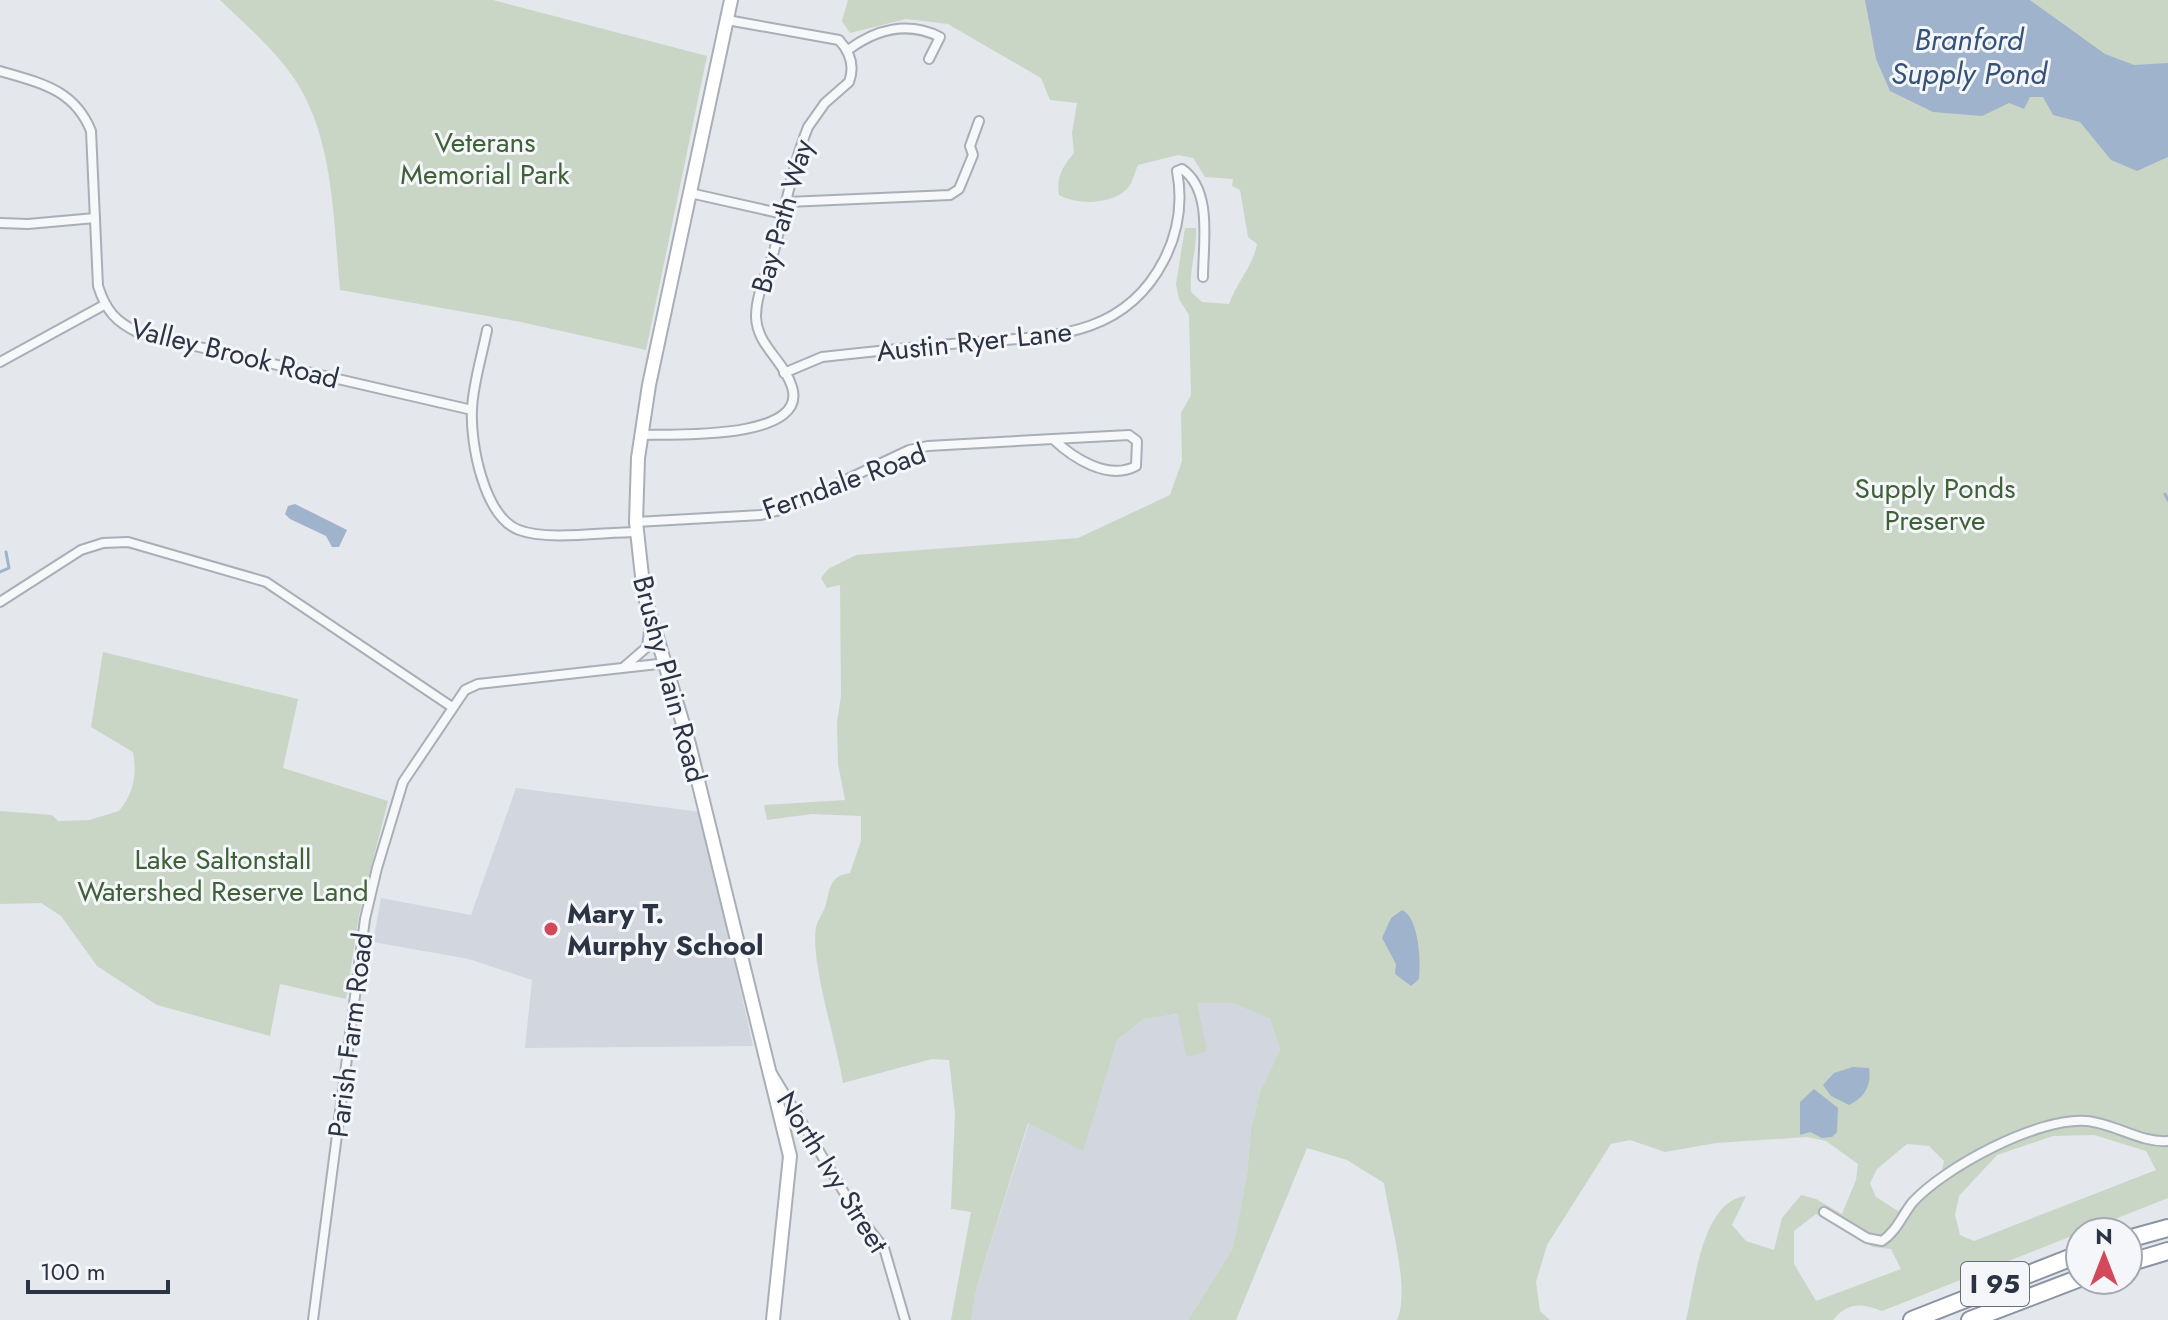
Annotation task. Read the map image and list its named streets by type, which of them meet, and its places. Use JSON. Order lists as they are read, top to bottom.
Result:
{
  "streets": {
    "highway": ["I 95"],
    "main road": ["Brushy Plain Road"],
    "street": [
      "Bay Path Way",
      "Austin Ryer Lane",
      "Valley Brook Road",
      "Ferndale Road",
      "Parish Farm Road",
      "North Ivy Street"
    ]
  },
  "crossings": [
    ["Bay Path Way", "Austin Ryer Lane"],
    ["Bay Path Way", "Brushy Plain Road"],
    ["Valley Brook Road", "Ferndale Road"],
    ["Ferndale Road", "Brushy Plain Road"],
    ["Brushy Plain Road", "Parish Farm Road"],
    ["Brushy Plain Road", "North Ivy Street"]
  ],
  "water": ["Branford Supply Pond"],
  "parks": ["Veterans Memorial Park", "Supply Ponds Preserve", "Lake Saltonstall Watershed Reserve Land"],
  "places": ["Mary T. Murphy School"],
  "scale_bar": "100 m",
  "north": "top"
}
